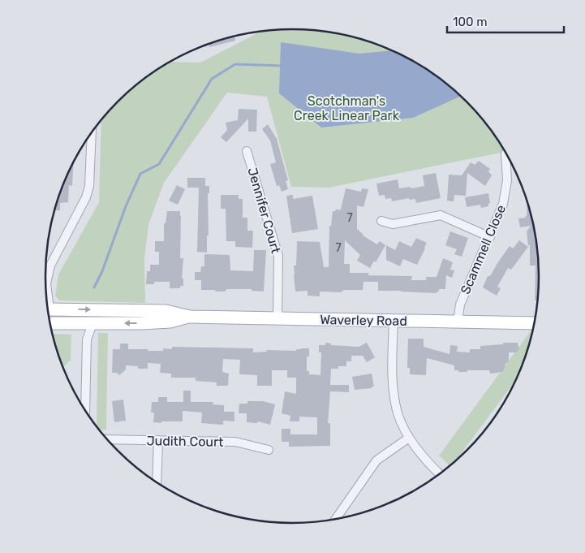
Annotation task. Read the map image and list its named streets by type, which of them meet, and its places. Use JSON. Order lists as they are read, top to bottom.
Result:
{
  "streets": {
    "main road": ["Waverley Road"],
    "street": ["Jennifer Court", "Scammell Close", "Judith Court"]
  },
  "crossings": [
    ["Jennifer Court", "Waverley Road"],
    ["Scammell Close", "Waverley Road"]
  ],
  "parks": ["Scotchman's Creek Linear Park"],
  "house_numbers": ["7", "7"],
  "scale_bar": "100 m"
}
